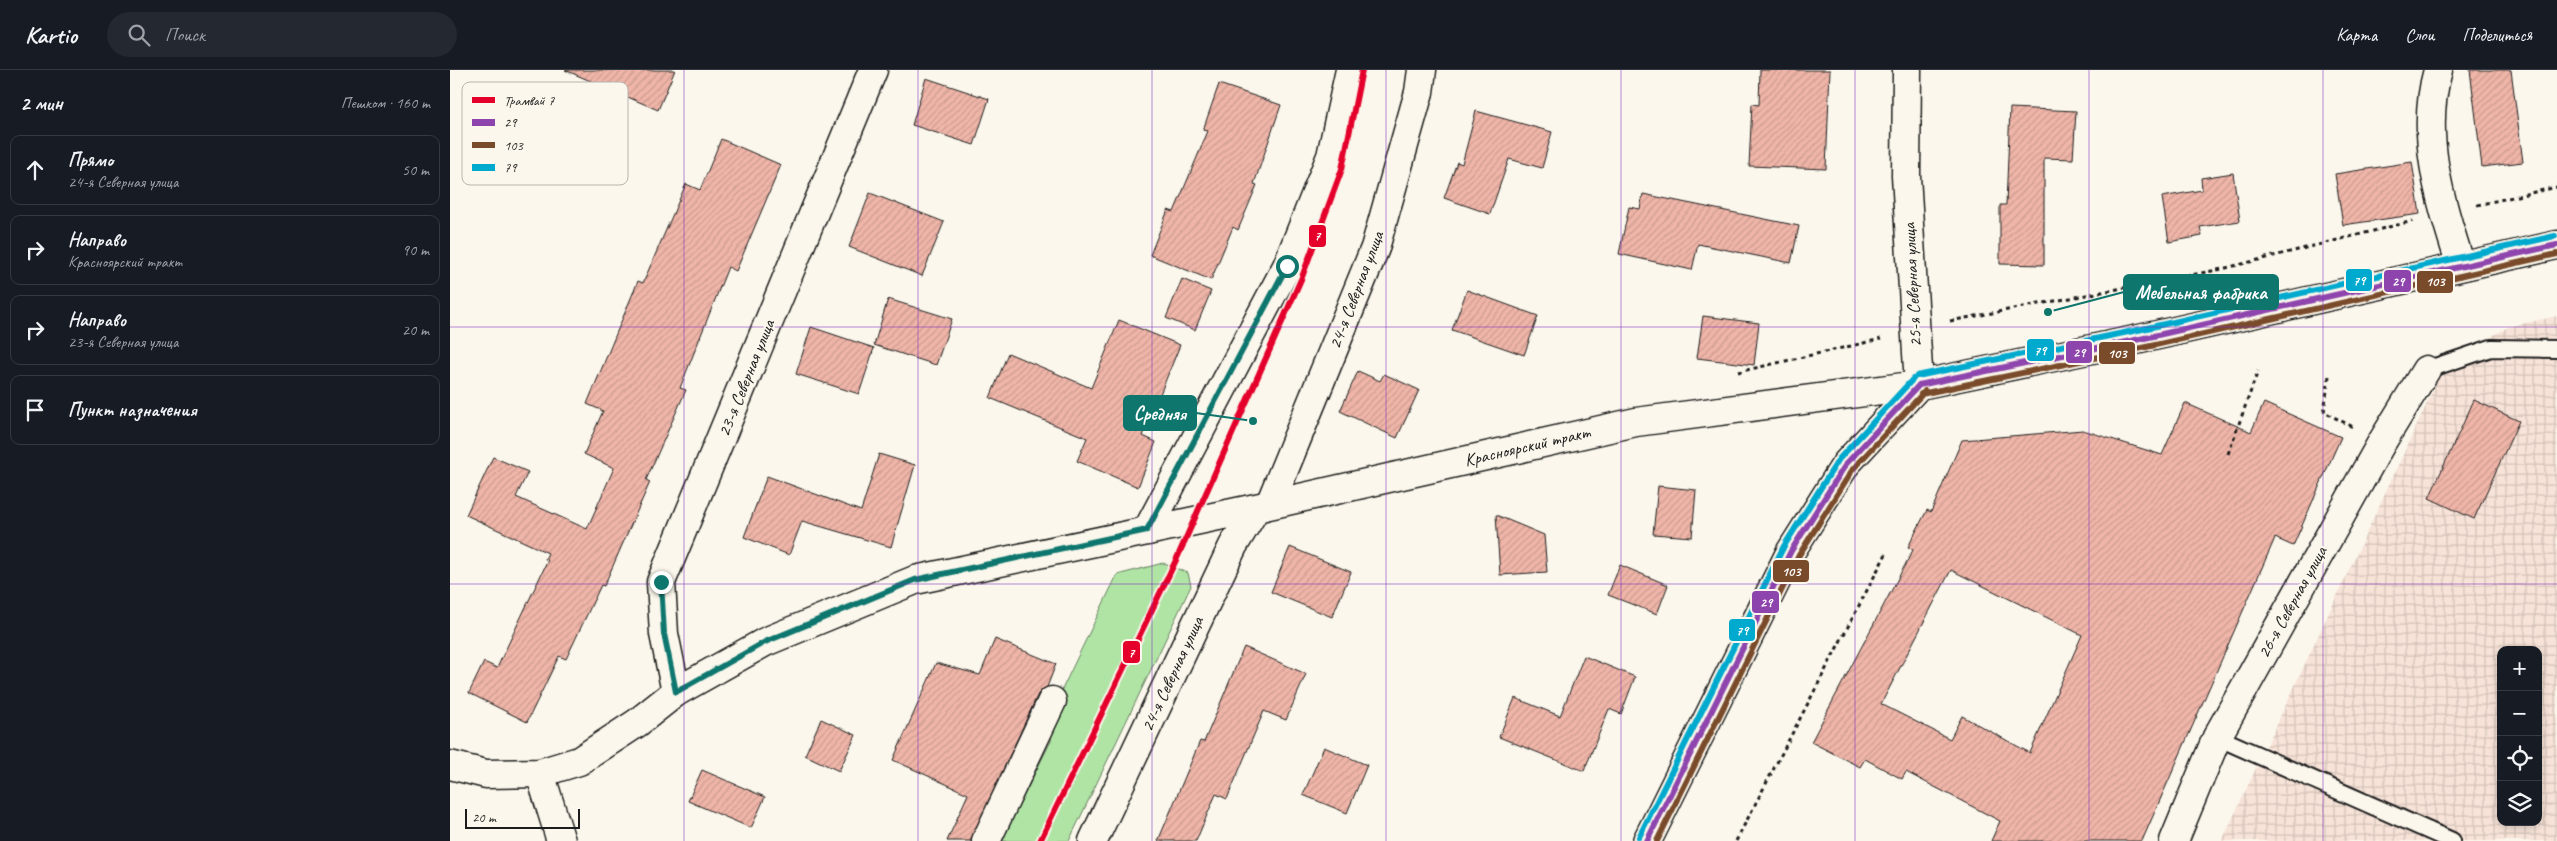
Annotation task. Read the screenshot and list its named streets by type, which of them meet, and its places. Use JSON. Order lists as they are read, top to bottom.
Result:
{
  "streets": {
    "main road": [
      "25-я Северная улица",
      "24-я Северная улица",
      "23-я Северная улица",
      "Красноярский тракт",
      "26-я Северная улица"
    ]
  },
  "crossings": [
    ["25-я Северная улица", "Красноярский тракт"],
    ["24-я Северная улица", "Красноярский тракт"],
    ["23-я Северная улица", "Красноярский тракт"]
  ],
  "places": ["Мебельная фабрика", "Средняя"],
  "lines": [
    "tram line 7",
    "transit line 79",
    "transit line 29",
    "transit line 103"
  ],
  "legend": [
    "Трамвай 7",
    "29",
    "103",
    "79"
  ],
  "scale_bar": "20 m",
  "page": {
    "header": "Kartio",
    "search": "Поиск",
    "nav": ["Карта", "Слои", "Поделиться"],
    "heading": ["2 мин", "Пешком · 160 m"],
    "list": [
      ["Прямо", "24-я Северная улица", "50 m"],
      ["Направо", "Красноярский тракт", "90 m"],
      ["Направо", "23-я Северная улица", "20 m"],
      "Пункт назначения"
    ],
    "map_buttons": ["+", "−"],
    "scale": "20 m"
  }
}
